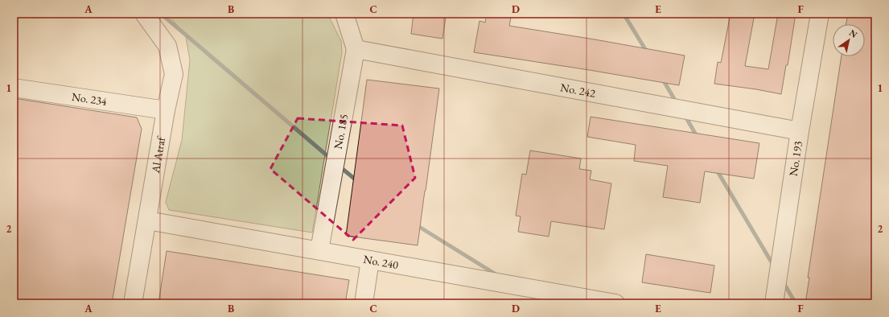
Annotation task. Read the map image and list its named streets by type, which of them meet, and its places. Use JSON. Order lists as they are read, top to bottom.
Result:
{
  "streets": {
    "street": [
      "No. 242",
      "No. 234",
      "No. 185",
      "Al Atraf",
      "No. 193",
      "No. 240"
    ]
  },
  "crossings": [
    ["No. 242", "No. 185"],
    ["No. 242", "No. 193"],
    ["No. 234", "Al Atraf"],
    ["No. 185", "No. 240"],
    ["Al Atraf", "No. 240"]
  ],
  "north": "top right",
  "grid": {
    "columns": [
      "A",
      "B",
      "C",
      "D",
      "E",
      "F"
    ],
    "rows": ["1", "2"]
  }
}
